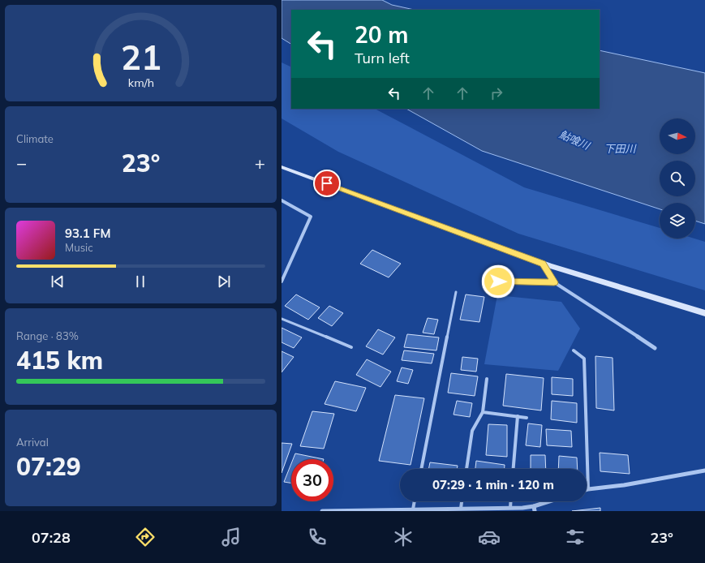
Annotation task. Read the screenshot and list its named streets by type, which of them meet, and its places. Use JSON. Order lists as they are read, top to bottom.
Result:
{
  "water": ["鮎喰川", "下田川"],
  "north": "right",
  "page": {
    "turn": ["20 m", "Turn left"],
    "tile": [
      "Climate",
      ["Range · 83%", "415 km"],
      ["Arrival", "07:29"]
    ],
    "heat": ["−", "23°", "+"],
    "song": ["93.1 FM", "Music"],
    "limit": "30",
    "trip": "07:29 · 1 min · 120 m",
    "tabs": ["07:28", "23°"],
    "gauge": ["21", "km/h"]
  }
}
